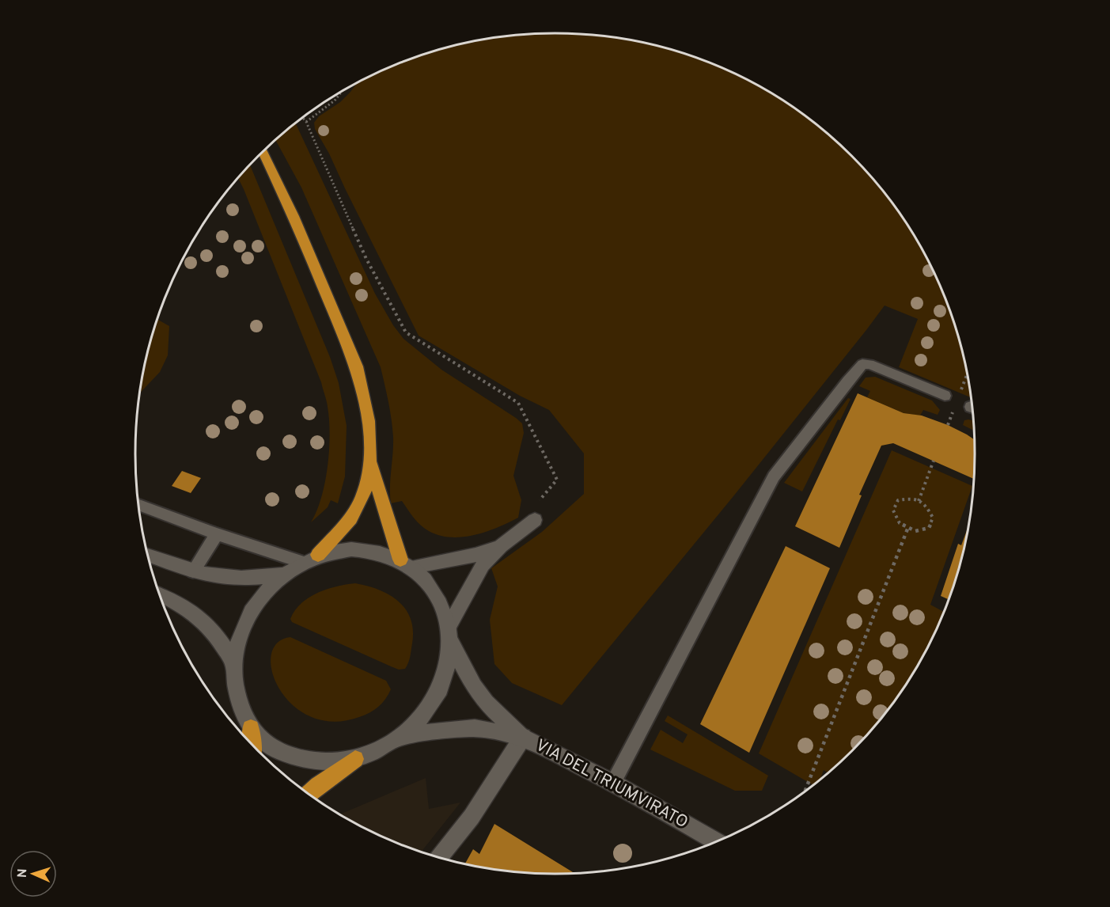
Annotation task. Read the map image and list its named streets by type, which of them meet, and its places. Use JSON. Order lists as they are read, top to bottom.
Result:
{
  "streets": {
    "main road": ["VIA DEL TRIUMVIRATO"]
  },
  "north": "left"
}
